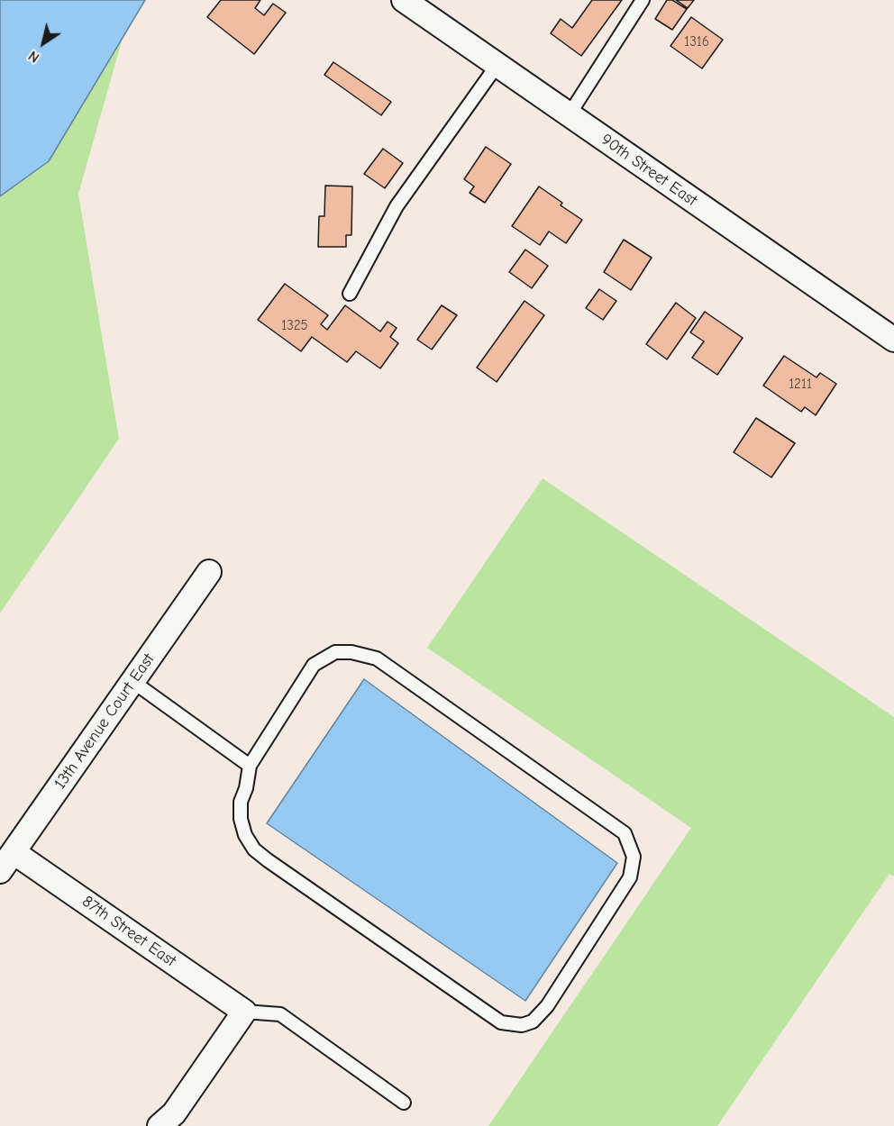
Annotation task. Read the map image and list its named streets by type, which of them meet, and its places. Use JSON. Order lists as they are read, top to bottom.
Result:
{
  "streets": {
    "street": ["90th Street East", "13th Avenue Court East", "87th Street East"]
  },
  "crossings": [
    ["13th Avenue Court East", "87th Street East"]
  ],
  "house_numbers": ["1316", "1325", "1211"],
  "north": "bottom left"
}
